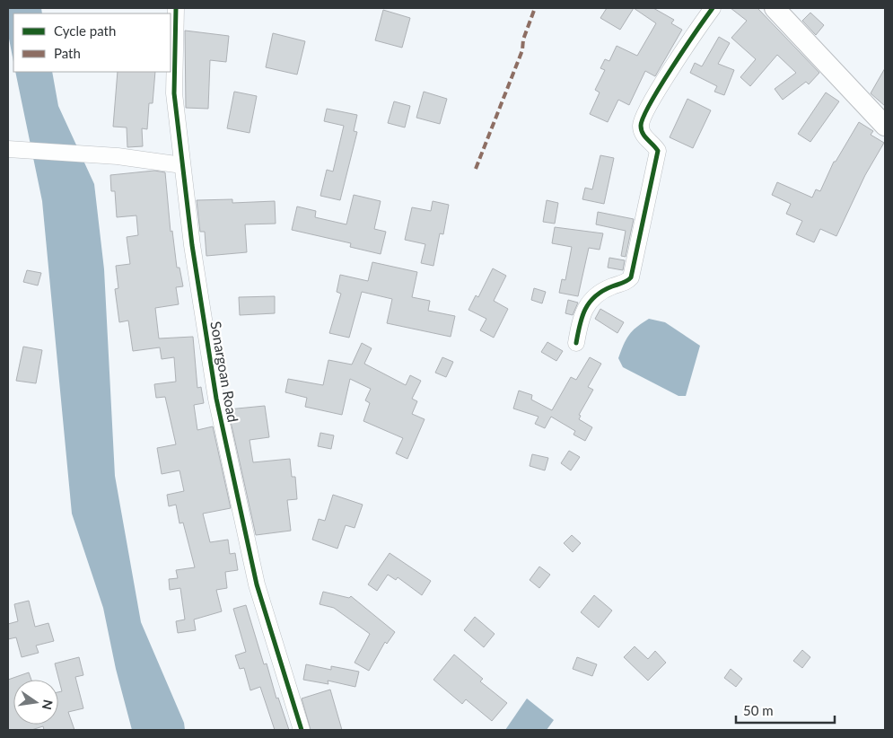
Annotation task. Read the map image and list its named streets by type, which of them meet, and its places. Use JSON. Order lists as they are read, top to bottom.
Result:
{
  "streets": {
    "street": ["Sonargoan Road"]
  },
  "legend": ["Cycle path", "Path"],
  "scale_bar": "50 m",
  "north": "right"
}
